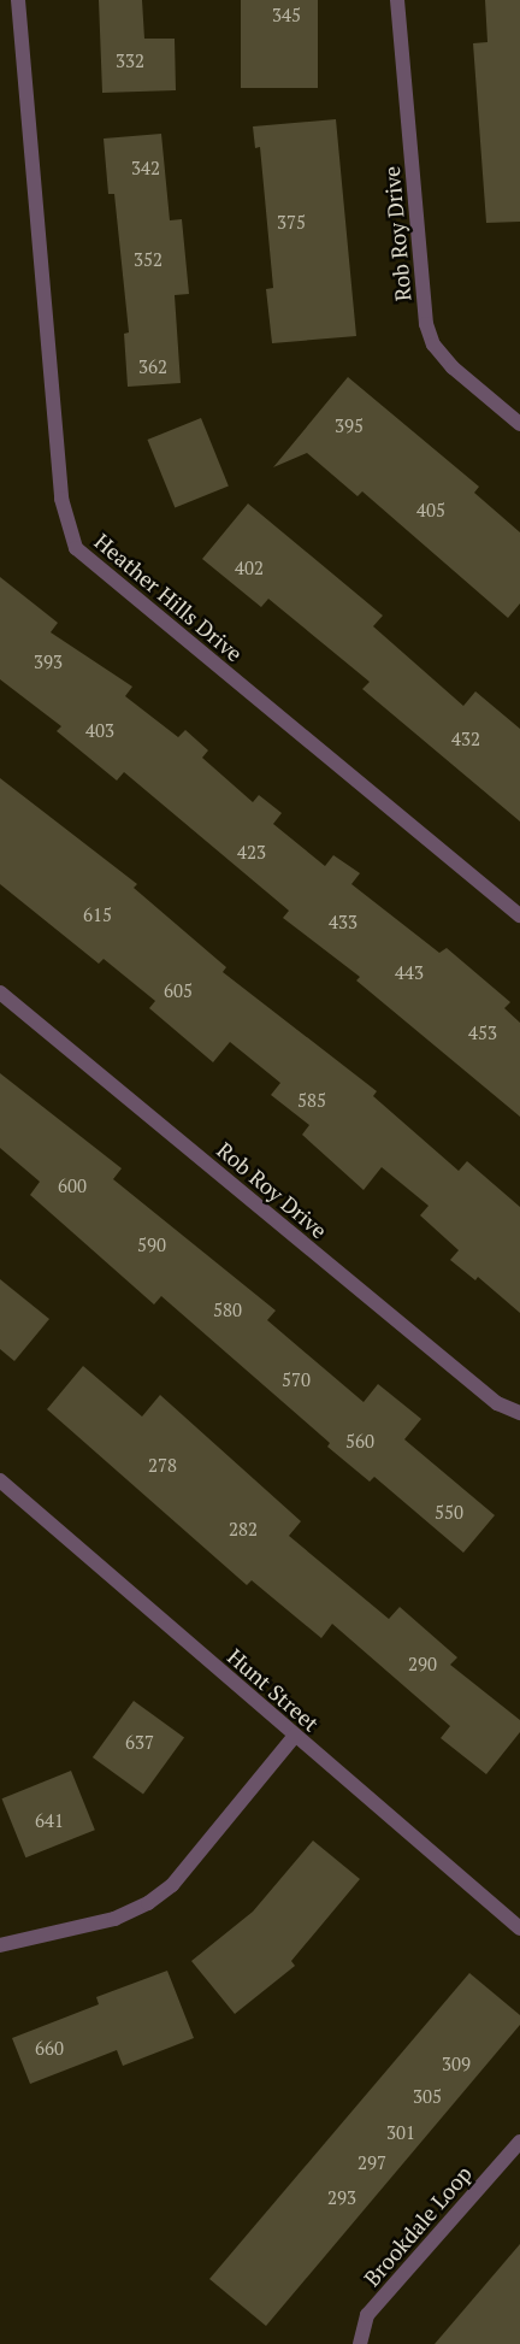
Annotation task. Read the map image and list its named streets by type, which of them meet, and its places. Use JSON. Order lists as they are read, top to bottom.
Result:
{
  "streets": {
    "street": [
      "Rob Roy Drive",
      "Heather Hills Drive",
      "Hunt Street",
      "Brookdale Loop"
    ]
  },
  "house_numbers": [
    "345",
    "332",
    "342",
    "375",
    "352",
    "362",
    "395",
    "405",
    "402",
    "393",
    "403",
    "432",
    "423",
    "615",
    "433",
    "443",
    "605",
    "453",
    "585",
    "600",
    "590",
    "580",
    "570",
    "560",
    "278",
    "550",
    "282",
    "290",
    "637",
    "641",
    "660",
    "309",
    "305",
    "301",
    "297",
    "293"
  ]
}
